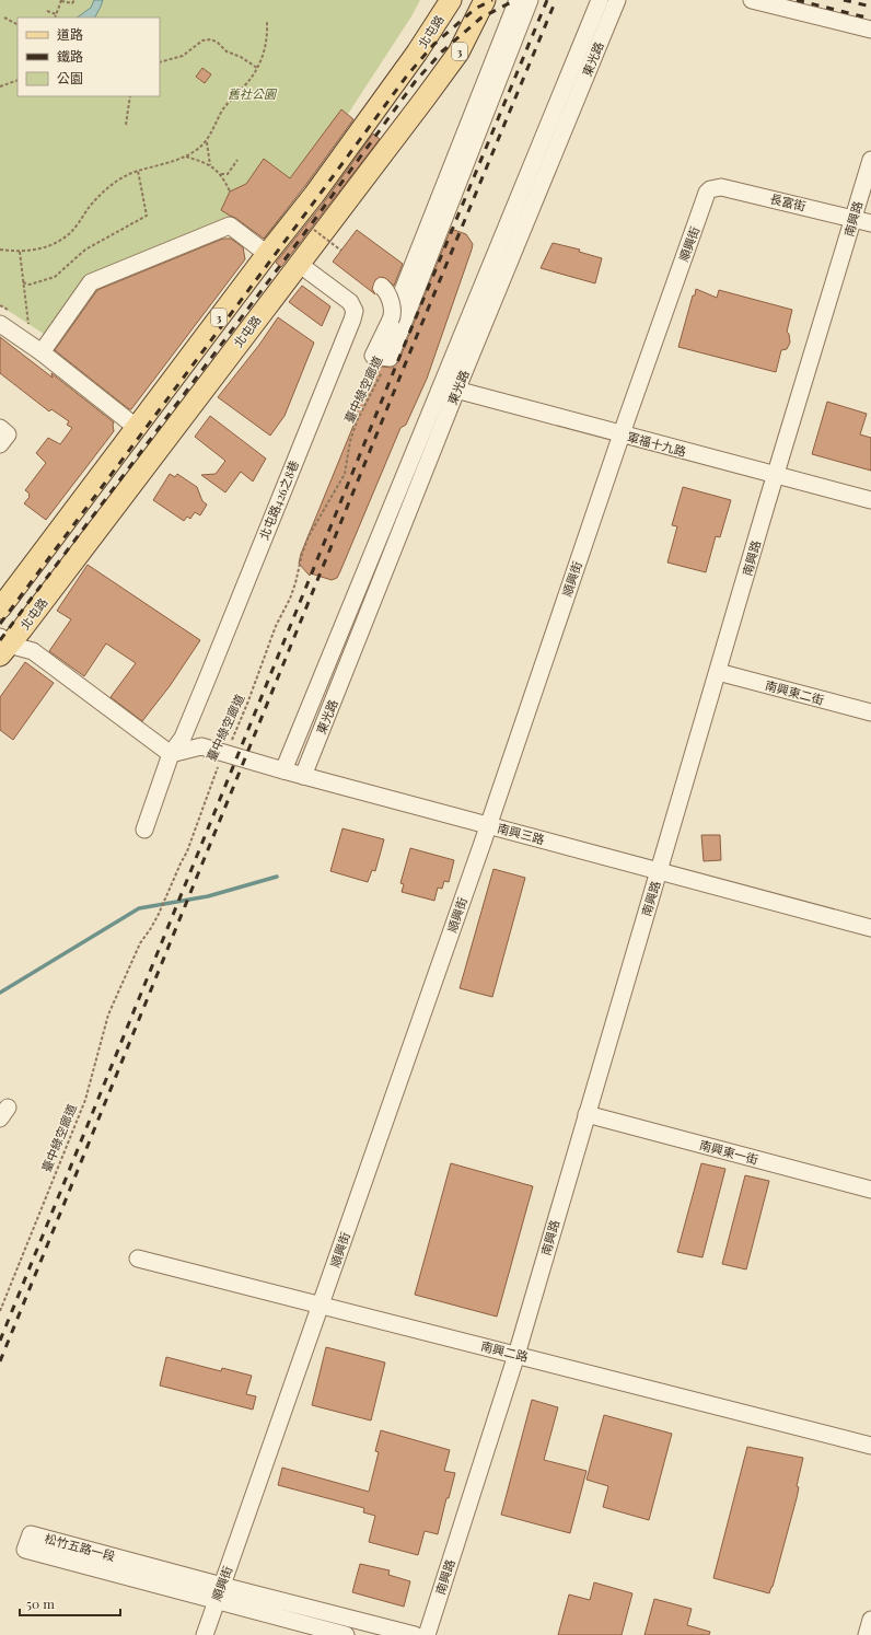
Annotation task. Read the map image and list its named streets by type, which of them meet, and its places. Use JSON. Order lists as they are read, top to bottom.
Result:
{
  "streets": {
    "main road": ["北屯路", "3"],
    "street": [
      "東光路",
      "長富街",
      "南興路",
      "順興街",
      "軍福十九路",
      "北屯路426之8巷",
      "南興東二街",
      "南興三路",
      "南興東一街",
      "南興二路",
      "松竹五路一段"
    ],
    "path": ["臺中綠空廊道"]
  },
  "crossings": [
    ["北屯路", "北屯路426之8巷"],
    ["東光路", "軍福十九路"],
    ["東光路", "南興三路"],
    ["長富街", "南興路"],
    ["長富街", "順興街"],
    ["南興路", "軍福十九路"],
    ["南興路", "南興東二街"],
    ["南興路", "南興三路"],
    ["南興路", "南興東一街"],
    ["南興路", "南興二路"],
    ["順興街", "軍福十九路"],
    ["順興街", "南興三路"],
    ["順興街", "南興二路"],
    ["順興街", "松竹五路一段"],
    ["臺中綠空廊道", "南興三路"],
    ["北屯路426之8巷", "南興三路"]
  ],
  "parks": ["舊社公園"],
  "legend": ["道路", "鐵路", "公園"],
  "scale_bar": "50 m"
}
